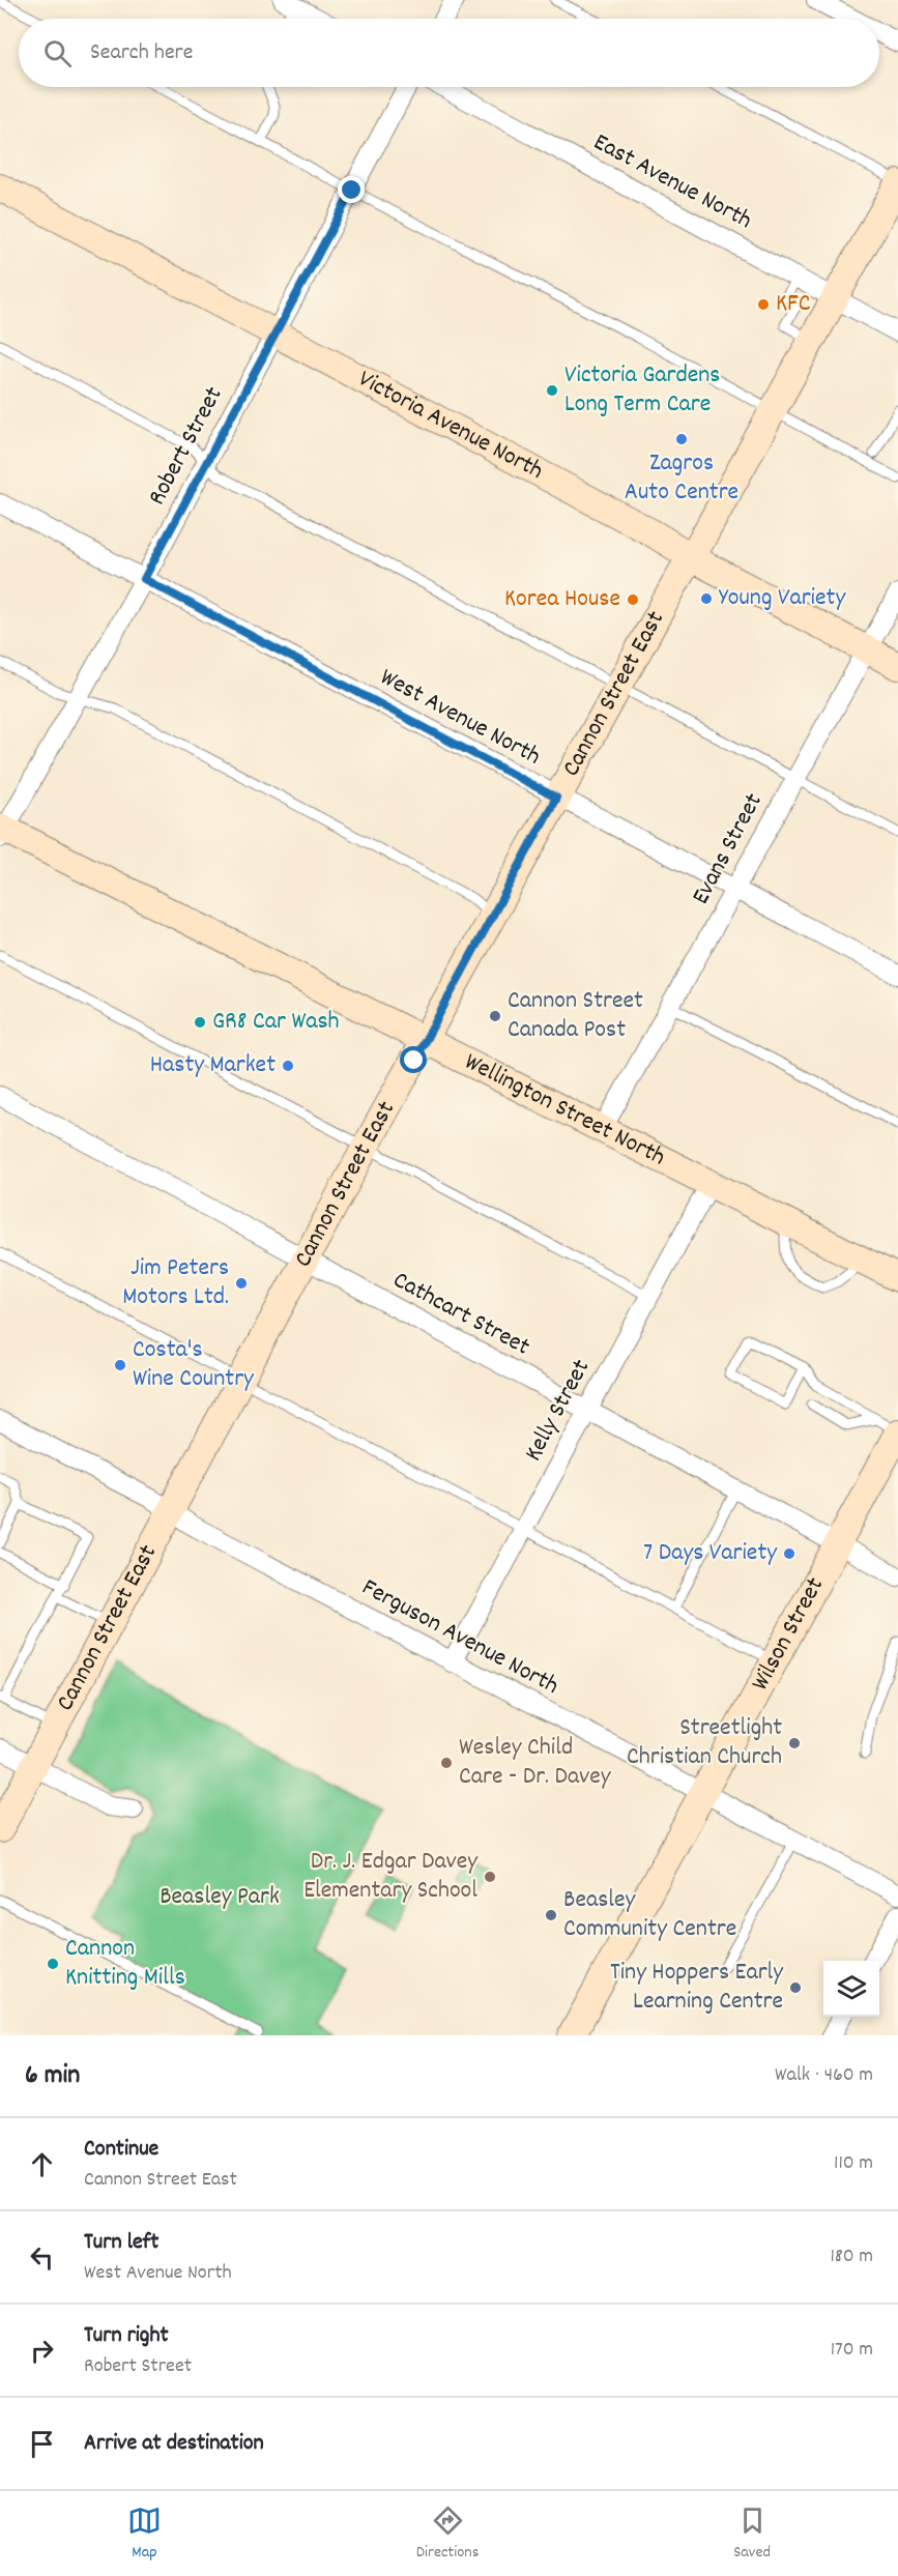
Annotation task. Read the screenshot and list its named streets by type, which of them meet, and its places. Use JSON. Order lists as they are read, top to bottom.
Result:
{
  "streets": {
    "main road": [
      "Victoria Avenue North",
      "Cannon Street East",
      "Wellington Street North",
      "Wilson Street"
    ],
    "street": [
      "East Avenue North",
      "Robert Street",
      "West Avenue North",
      "Evans Street",
      "Cathcart Street",
      "Kelly Street",
      "Ferguson Avenue North"
    ]
  },
  "crossings": [
    ["East Avenue North", "Cannon Street East"],
    ["Victoria Avenue North", "Robert Street"],
    ["Victoria Avenue North", "Cannon Street East"],
    ["Victoria Avenue North", "Evans Street"],
    ["Robert Street", "West Avenue North"],
    ["Robert Street", "Wellington Street North"],
    ["Cannon Street East", "West Avenue North"],
    ["Cannon Street East", "Wellington Street North"],
    ["Cannon Street East", "Cathcart Street"],
    ["Cannon Street East", "Ferguson Avenue North"],
    ["West Avenue North", "Evans Street"],
    ["Evans Street", "Wellington Street North"],
    ["Wellington Street North", "Kelly Street"],
    ["Cathcart Street", "Kelly Street"],
    ["Cathcart Street", "Wilson Street"],
    ["Kelly Street", "Ferguson Avenue North"],
    ["Wilson Street", "Ferguson Avenue North"]
  ],
  "parks": ["Beasley Park"],
  "places": [
    "KFC",
    "Victoria Gardens Long Term Care",
    "Zagros Auto Centre",
    "Young Variety",
    "Korea House",
    "Cannon Street Canada Post",
    "GR8 Car Wash",
    "Hasty Market",
    "Jim Peters Motors Ltd.",
    "Costa's Wine Country",
    "7 Days Variety",
    "Streetlight Christian Church",
    "Wesley Child Care - Dr. Davey",
    "Dr. J. Edgar Davey Elementary School",
    "Beasley Community Centre",
    "Cannon Knitting Mills",
    "Tiny Hoppers Early Learning Centre"
  ],
  "page": {
    "search": "Search here",
    "heading": ["6 min", "Walk · 460 m"],
    "list": [
      ["Continue", "Cannon Street East", "110 m"],
      ["Turn left", "West Avenue North", "180 m"],
      ["Turn right", "Robert Street", "170 m"],
      "Arrive at destination"
    ],
    "nav": ["Map", "Directions", "Saved"]
  }
}
